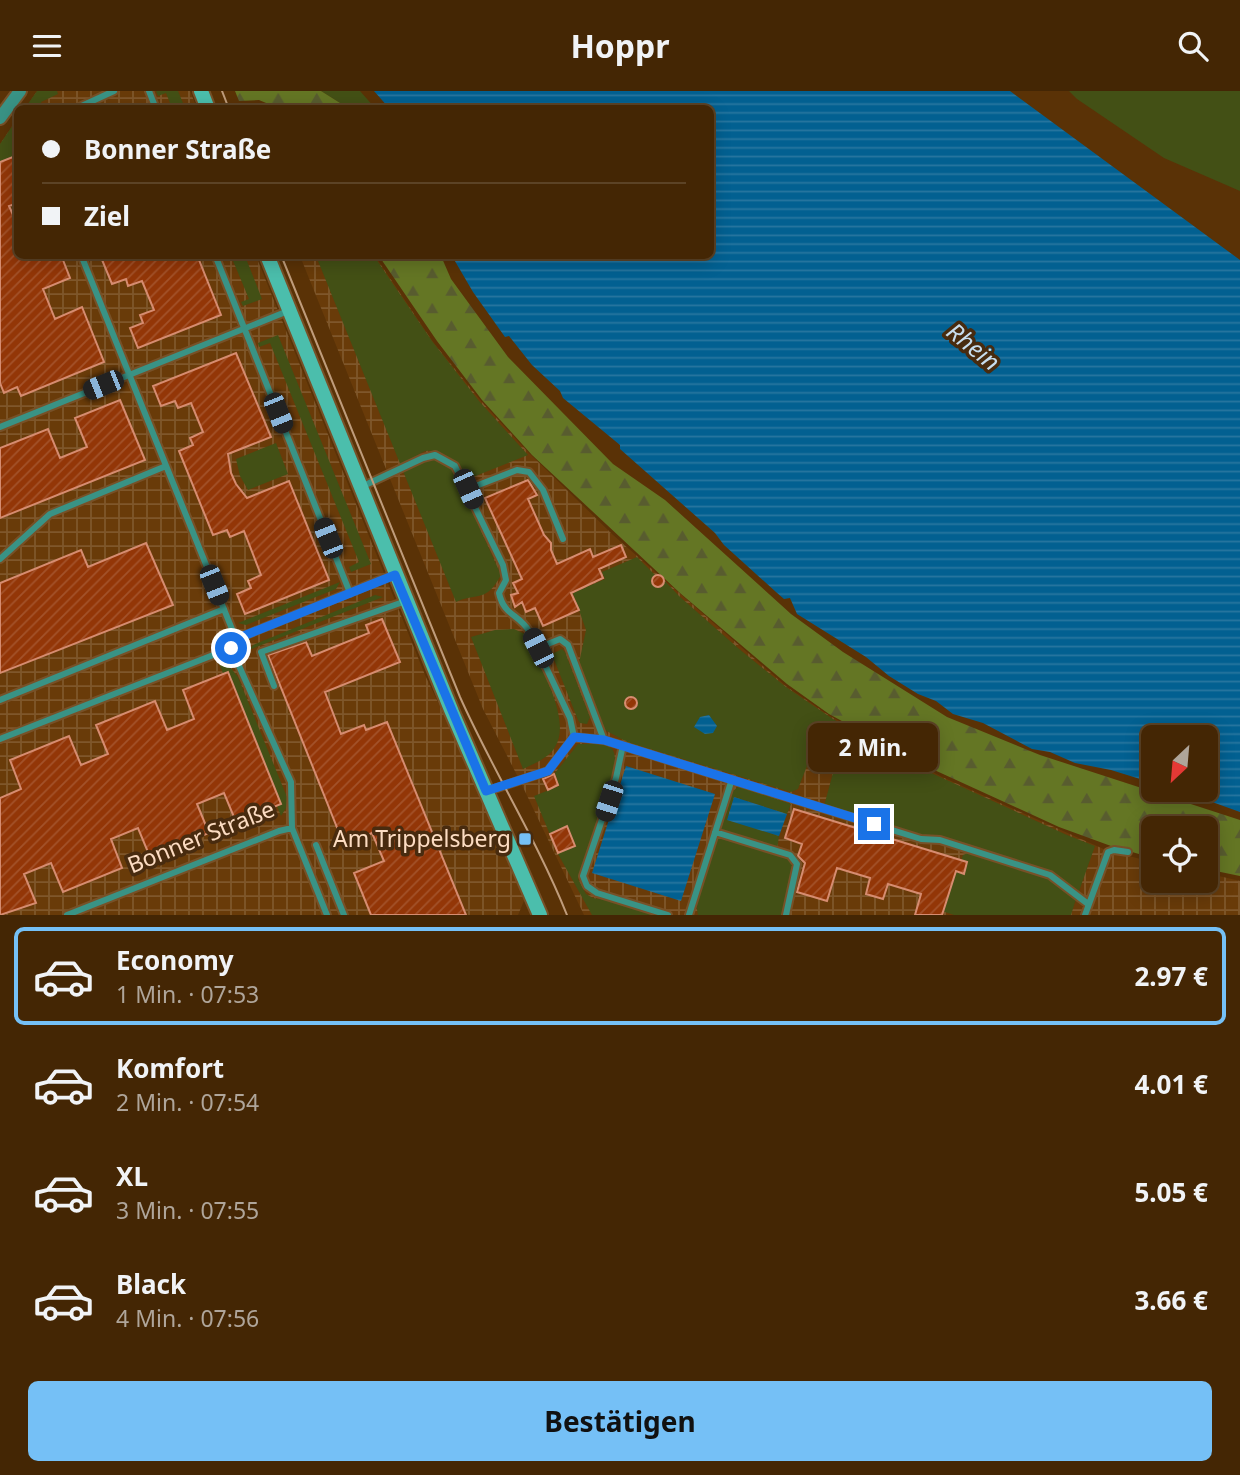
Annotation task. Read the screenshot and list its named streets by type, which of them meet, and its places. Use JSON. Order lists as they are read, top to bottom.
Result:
{
  "streets": {
    "lane": ["Bonner Straße"]
  },
  "water": ["Rhein"],
  "places": {
    "transit": ["Am Trippelsberg"]
  },
  "north": "bottom left",
  "page": {
    "header": "Hoppr",
    "banner": ["Bonner Straße", "Ziel"],
    "bubble": "2 Min.",
    "list": [
      {
        "name": "Economy",
        "note": "1 Min. · 07:53",
        "value": "2.97 €"
      },
      {
        "name": "Komfort",
        "note": "2 Min. · 07:54",
        "value": "4.01 €"
      },
      {
        "name": "XL",
        "note": "3 Min. · 07:55",
        "value": "5.05 €"
      },
      {
        "name": "Black",
        "note": "4 Min. · 07:56",
        "value": "3.66 €"
      }
    ],
    "buttons": "Bestätigen"
  }
}
